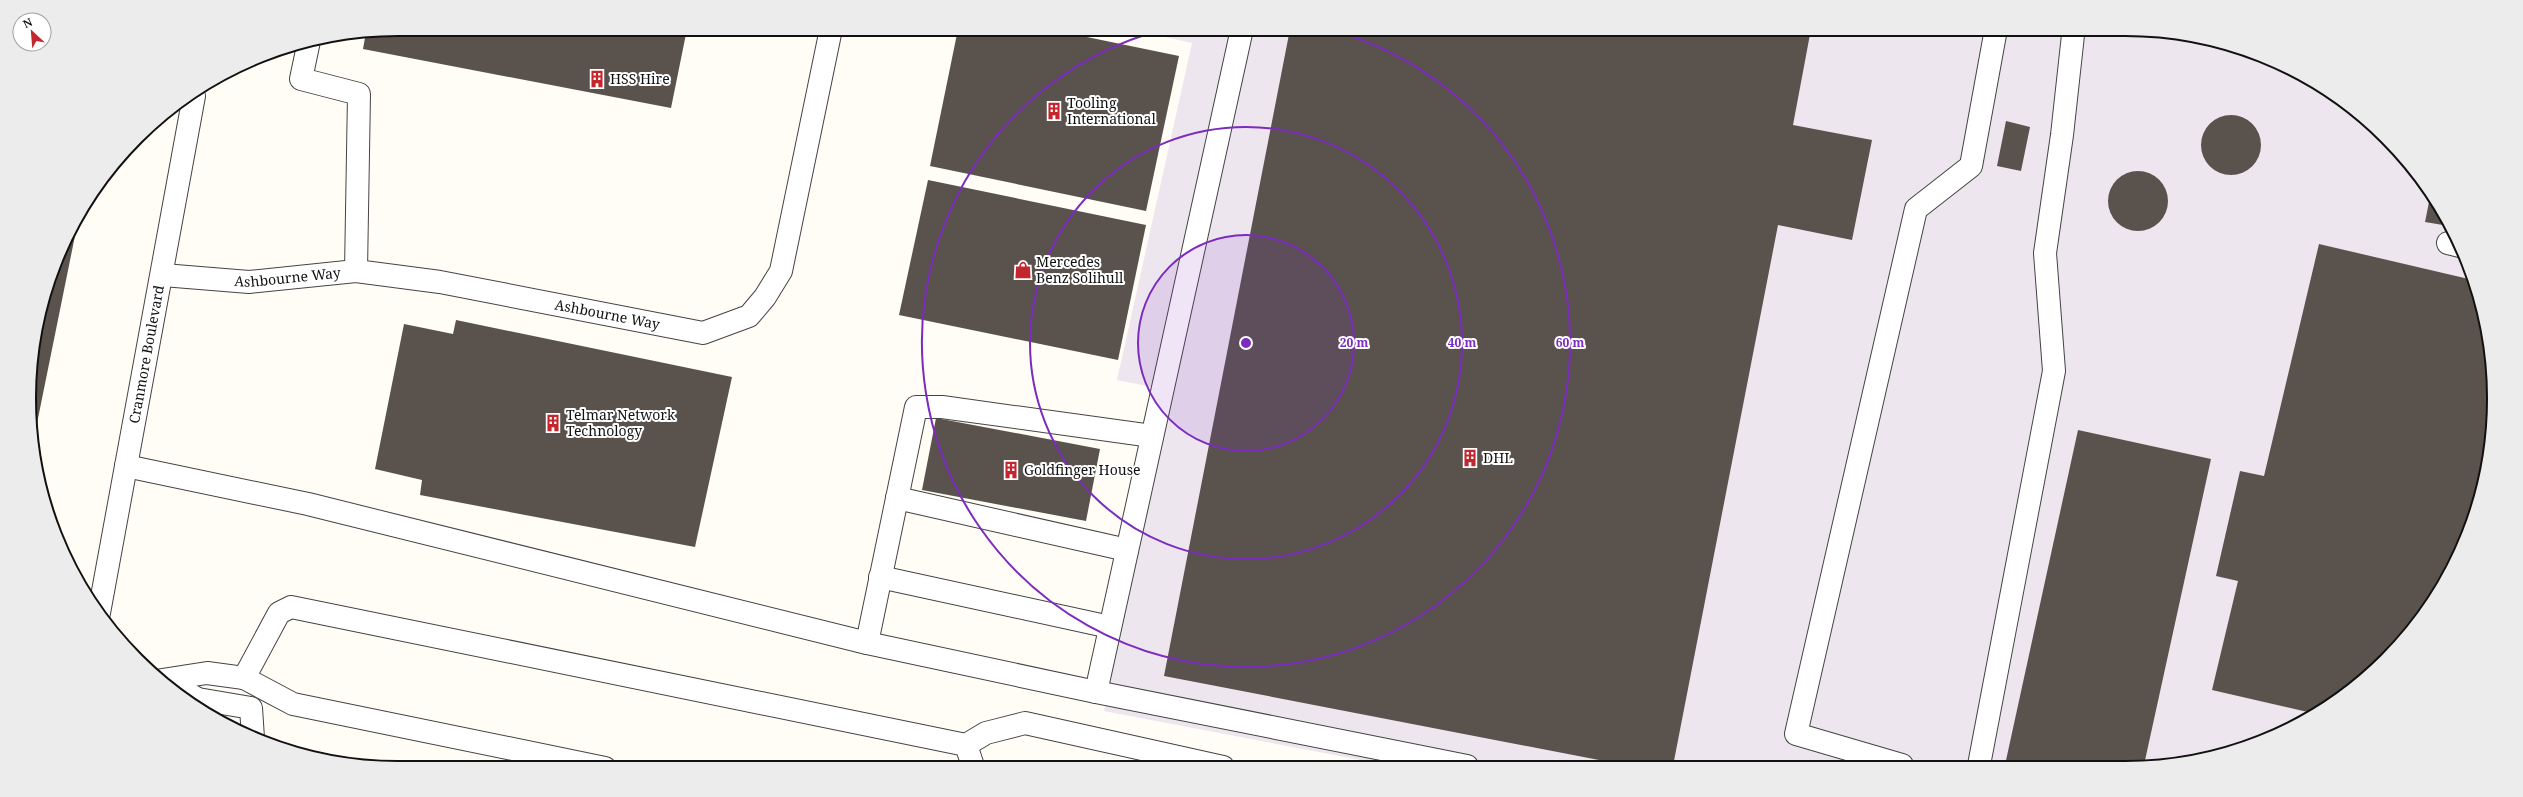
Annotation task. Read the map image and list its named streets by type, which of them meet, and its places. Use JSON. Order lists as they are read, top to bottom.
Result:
{
  "streets": {
    "street": ["Ashbourne Way", "Cranmore Boulevard"]
  },
  "crossings": [
    ["Ashbourne Way", "Cranmore Boulevard"]
  ],
  "places": {
    "building": [
      "HSS Hire",
      "Tooling International",
      "Telmar Network Technology",
      "DHL",
      "Goldfinger House"
    ],
    "shop": ["Mercedes Benz Solihull"]
  },
  "north": "top left",
  "rings": ["20 m", "40 m", "60 m"]
}
